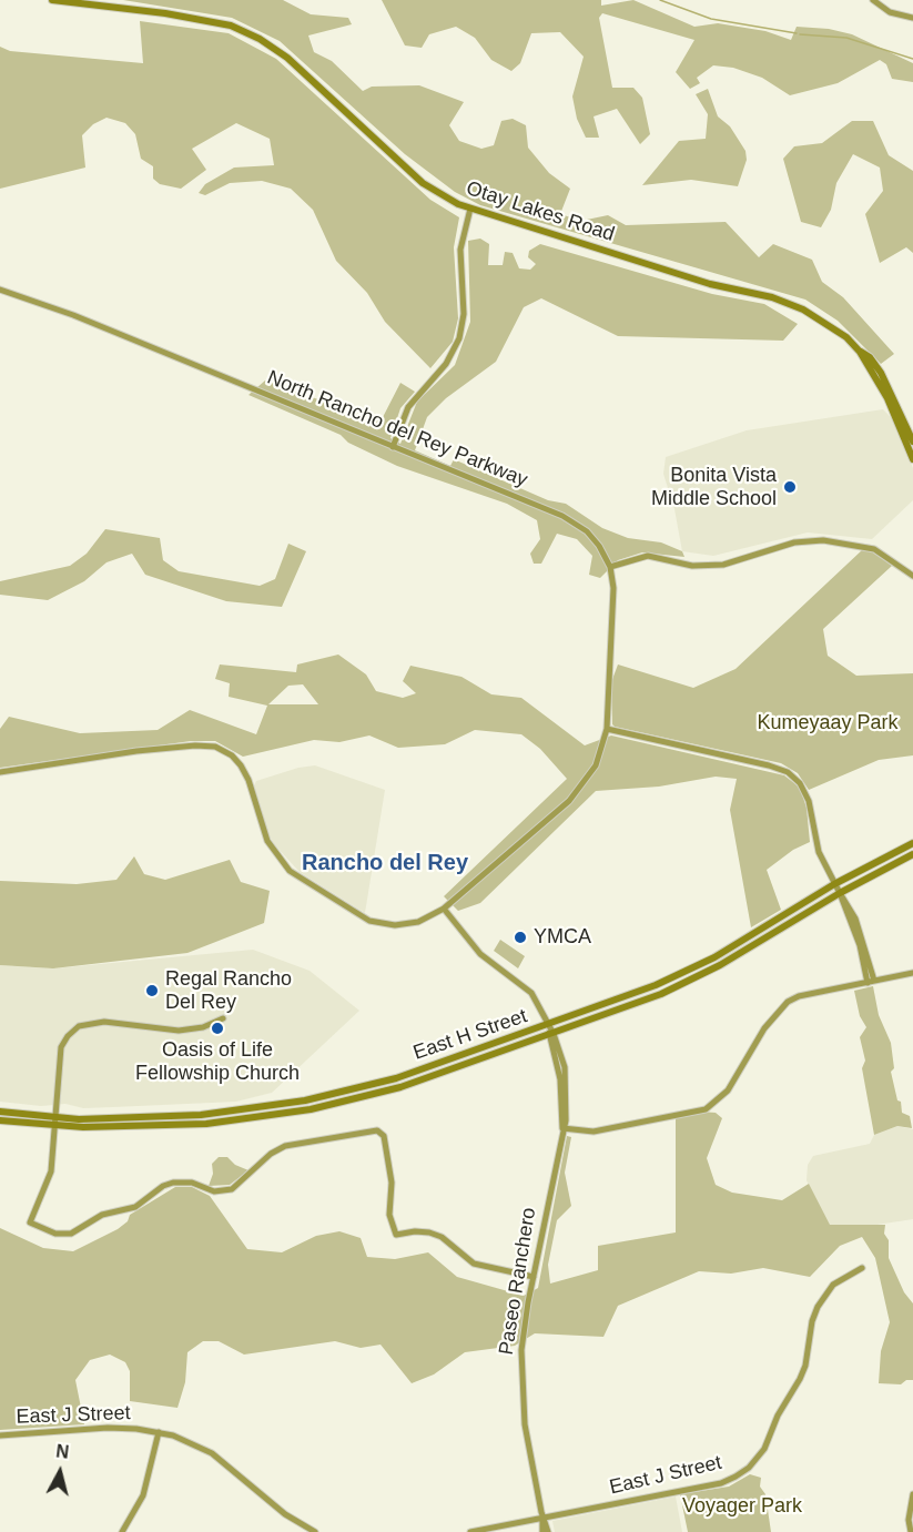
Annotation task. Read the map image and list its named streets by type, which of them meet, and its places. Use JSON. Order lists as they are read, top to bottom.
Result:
{
  "streets": {
    "main road": ["Otay Lakes Road", "East H Street"],
    "street": ["North Rancho del Rey Parkway", "Paseo Ranchero", "East J Street"]
  },
  "crossings": [
    ["North Rancho del Rey Parkway", "Paseo Ranchero"],
    ["East H Street", "Paseo Ranchero"],
    ["Paseo Ranchero", "East J Street"]
  ],
  "districts": ["Rancho del Rey"],
  "parks": ["Kumeyaay Park", "Voyager Park"],
  "places": [
    "Bonita Vista Middle School",
    "YMCA",
    "Regal Rancho Del Rey",
    "Oasis of Life Fellowship Church"
  ],
  "north": "top"
}
